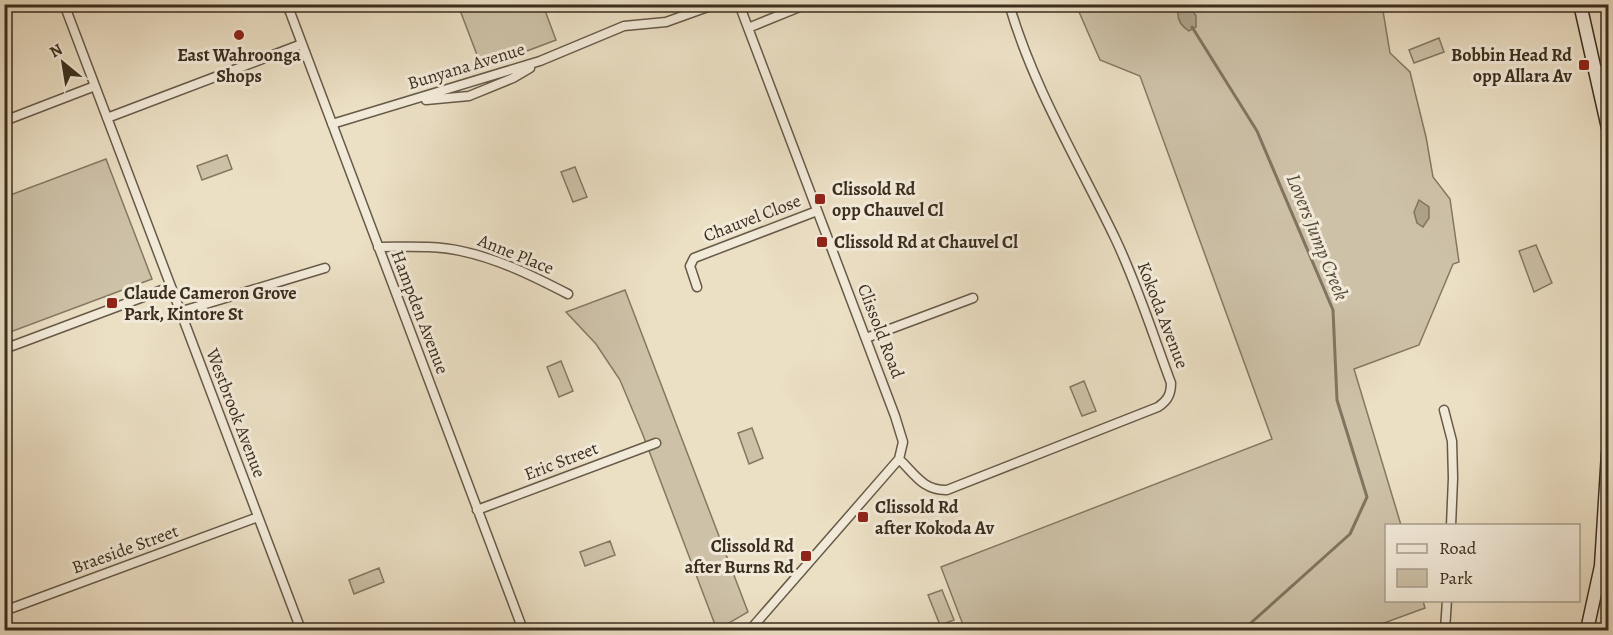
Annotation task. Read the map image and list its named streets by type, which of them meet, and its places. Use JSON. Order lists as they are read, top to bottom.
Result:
{
  "streets": {
    "street": [
      "Bunyana Avenue",
      "Chauvel Close",
      "Anne Place",
      "Hampden Avenue",
      "Kokoda Avenue",
      "Clissold Road",
      "Westbrook Avenue",
      "Eric Street",
      "Braeside Street"
    ]
  },
  "crossings": [
    ["Bunyana Avenue", "Hampden Avenue"],
    ["Chauvel Close", "Clissold Road"],
    ["Anne Place", "Hampden Avenue"],
    ["Hampden Avenue", "Eric Street"],
    ["Kokoda Avenue", "Clissold Road"],
    ["Westbrook Avenue", "Braeside Street"]
  ],
  "water": ["Lovers Jump Creek"],
  "places": {
    "other": ["East Wahroonga Shops"],
    "transit": [
      "Bobbin Head Rd opp Allara Av",
      "Clissold Rd opp Chauvel Cl",
      "Clissold Rd at Chauvel Cl",
      "Claude Cameron Grove Park, Kintore St",
      "Clissold Rd after Kokoda Av",
      "Clissold Rd after Burns Rd"
    ]
  },
  "legend": ["Road", "Park"],
  "north": "top left"
}
